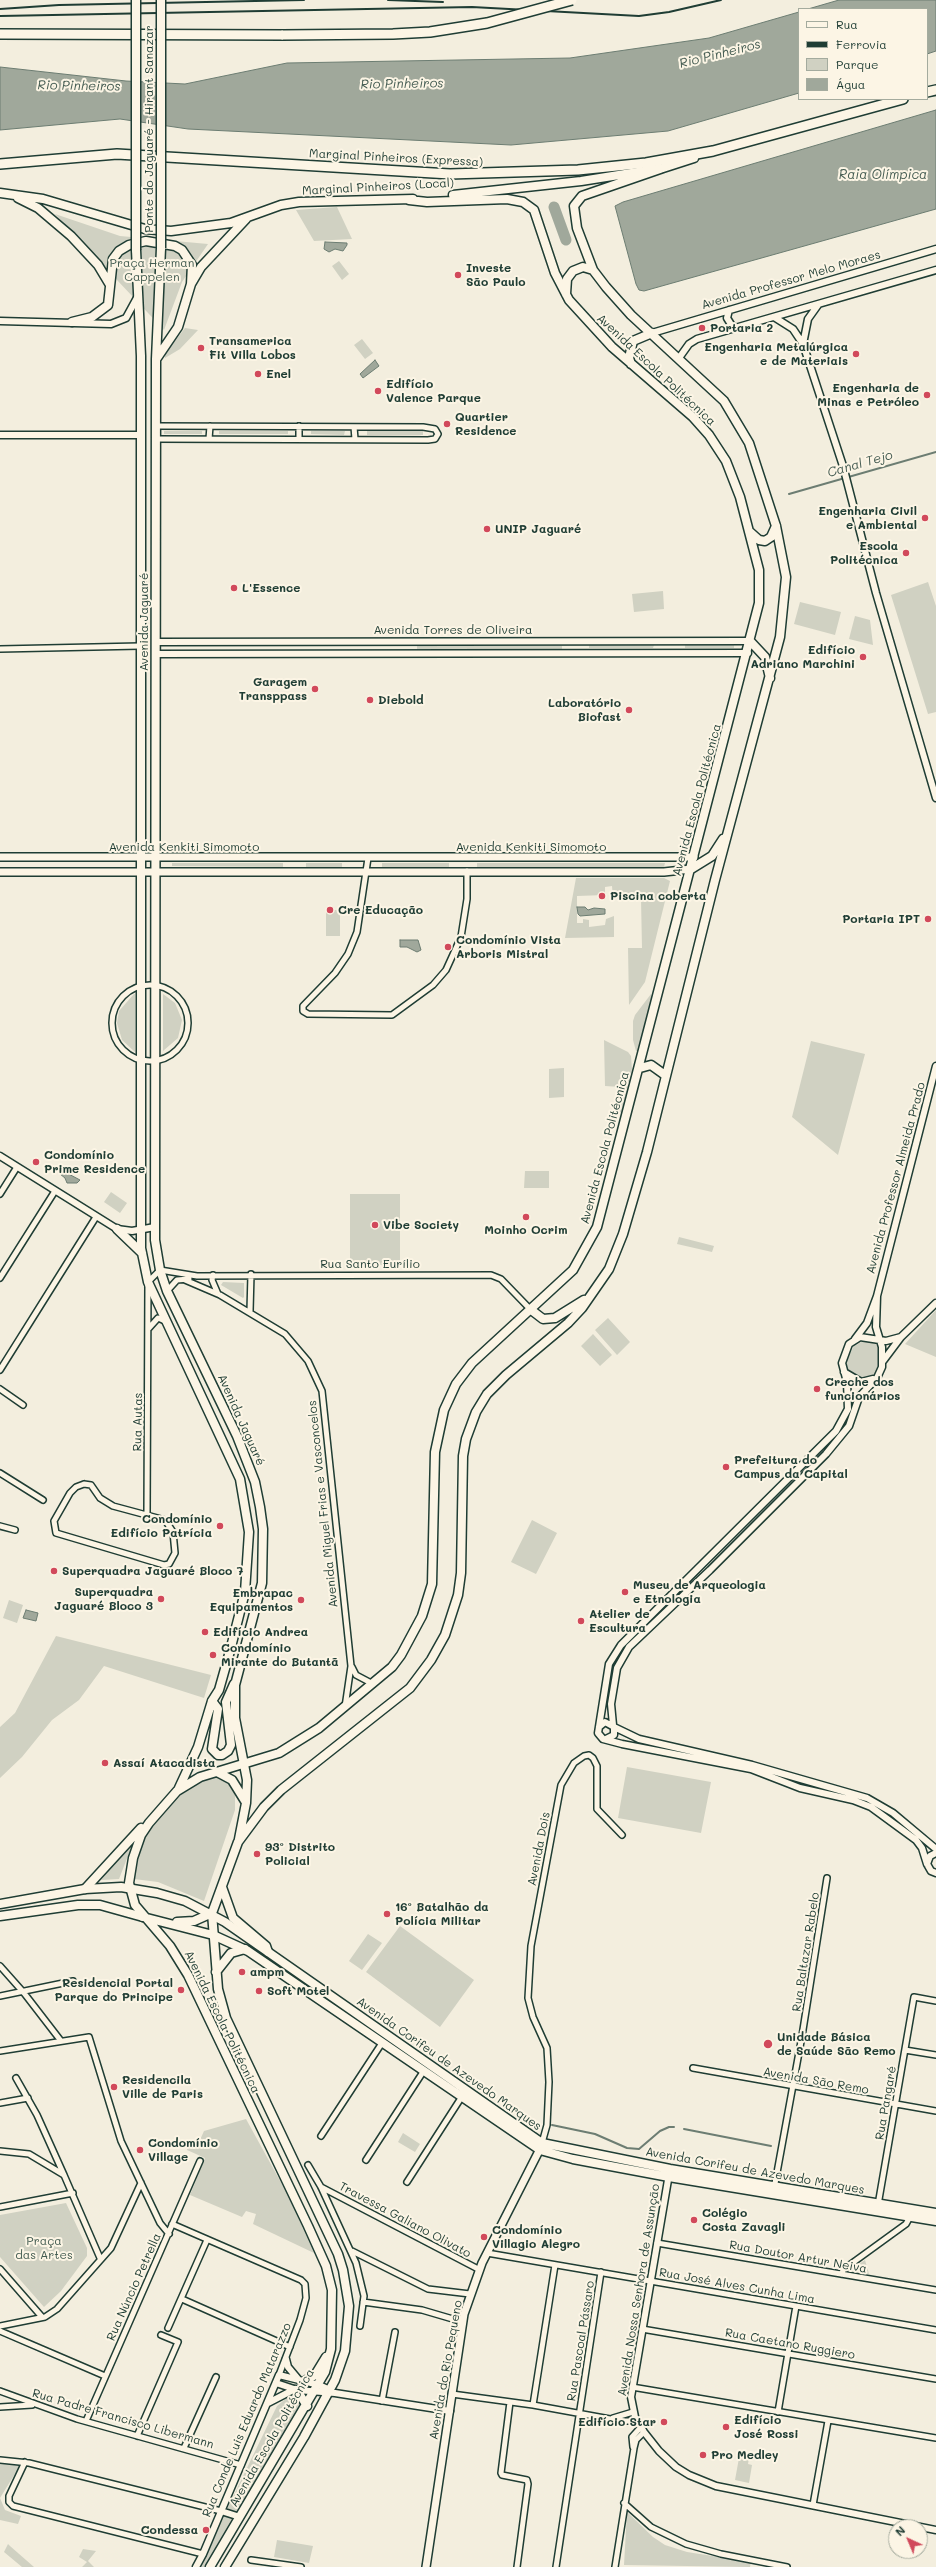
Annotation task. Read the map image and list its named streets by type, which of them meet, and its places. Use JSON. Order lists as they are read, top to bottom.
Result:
{
  "streets": {
    "highway": ["Marginal Pinheiros (Expressa)"],
    "main road": [
      "Ponte do Jaguaré - Hirant Sanazar",
      "Marginal Pinheiros (Local)",
      "Avenida Escola Politécnica",
      "Avenida Jaguaré",
      "Avenida Kenkiti Simomoto",
      "Avenida Corifeu de Azevedo Marques",
      "Avenida do Rio Pequeno"
    ],
    "street": [
      "Avenida Professor Melo Moraes",
      "Avenida Torres de Oliveira",
      "Avenida Professor Almeida Prado",
      "Rua Santo Eurílio",
      "Rua Autas",
      "Avenida Miguel Frias e Vasconcelos",
      "Avenida Dois",
      "Rua Baltazar Rabelo",
      "Avenida São Remo",
      "Rua Pangaré",
      "Travessa Galiano Olivato",
      "Rua Doutor Artur Neiva",
      "Rua José Alves Cunha Lima",
      "Rua Núncio Petrella",
      "Avenida Nossa Senhora de Assunção",
      "Rua Pascoal Pássaro",
      "Rua Caetano Ruggiero",
      "Rua Padre Francisco Libermann",
      "Rua Conde Luis Eduardo Matarazzo"
    ]
  },
  "crossings": [
    ["Ponte do Jaguaré - Hirant Sanazar", "Avenida Jaguaré"],
    ["Marginal Pinheiros (Expressa)", "Marginal Pinheiros (Local)"],
    ["Marginal Pinheiros (Local)", "Avenida Escola Politécnica"],
    ["Avenida Professor Melo Moraes", "Avenida Escola Politécnica"],
    ["Avenida Escola Politécnica", "Avenida Jaguaré"],
    ["Avenida Escola Politécnica", "Avenida Torres de Oliveira"],
    ["Avenida Escola Politécnica", "Avenida Kenkiti Simomoto"],
    ["Avenida Escola Politécnica", "Rua Santo Eurílio"],
    ["Avenida Escola Politécnica", "Avenida Miguel Frias e Vasconcelos"],
    ["Avenida Escola Politécnica", "Avenida Corifeu de Azevedo Marques"],
    ["Avenida Jaguaré", "Avenida Torres de Oliveira"],
    ["Avenida Jaguaré", "Avenida Kenkiti Simomoto"],
    ["Avenida Jaguaré", "Rua Santo Eurílio"],
    ["Avenida Jaguaré", "Rua Autas"],
    ["Rua Santo Eurílio", "Avenida Miguel Frias e Vasconcelos"],
    ["Avenida Dois", "Avenida Corifeu de Azevedo Marques"],
    ["Avenida Dois", "Avenida do Rio Pequeno"],
    ["Rua Baltazar Rabelo", "Avenida Corifeu de Azevedo Marques"],
    ["Rua Baltazar Rabelo", "Avenida São Remo"],
    ["Avenida Corifeu de Azevedo Marques", "Rua Pangaré"],
    ["Avenida Corifeu de Azevedo Marques", "Avenida Nossa Senhora de Assunção"],
    ["Avenida Corifeu de Azevedo Marques", "Avenida do Rio Pequeno"],
    ["Avenida São Remo", "Rua Pangaré"],
    ["Travessa Galiano Olivato", "Avenida do Rio Pequeno"],
    ["Rua Doutor Artur Neiva", "Avenida Nossa Senhora de Assunção"],
    ["Rua José Alves Cunha Lima", "Avenida Nossa Senhora de Assunção"],
    ["Rua José Alves Cunha Lima", "Rua Pascoal Pássaro"],
    ["Rua José Alves Cunha Lima", "Avenida do Rio Pequeno"],
    ["Rua Núncio Petrella", "Rua Padre Francisco Libermann"],
    ["Avenida Nossa Senhora de Assunção", "Rua Caetano Ruggiero"],
    ["Rua Padre Francisco Libermann", "Rua Conde Luis Eduardo Matarazzo"]
  ],
  "water": ["Rio Pinheiros", "Raia Olímpica", "Canal Tejo"],
  "parks": ["Praça Herman Cappelen", "Praça das Artes"],
  "places": [
    "Investe São Paulo",
    "Portaria 2",
    "Transamerica Fit Villa Lobos",
    "Engenharia Metalúrgica e de Materiais",
    "Enel",
    "Edifício Valence Parque",
    "Engenharia de Minas e Petróleo",
    "Quartier Residence",
    "Engenharia Civil e Ambiental",
    "UNIP Jaguaré",
    "Escola Politécnica",
    "L'Essence",
    "Edifício Adriano Marchini",
    "Garagem Transppass",
    "Diebold",
    "Laboratório Biofast",
    "Piscina coberta",
    "Cre Educação",
    "Portaria IPT",
    "Condomínio Vista Arboris Mistral",
    "Condomínio Prime Residence",
    "Moinho Ocrim",
    "Vibe Society",
    "Creche dos funcionários",
    "Prefeitura do Campus da Capital",
    "Condomínio Edifício Patrícia",
    "Superquadra Jaguaré Bloco 7",
    "Museu de Arqueologia e Etnologia",
    "Superquadra Jaguaré Bloco 3",
    "Embrapac Equipamentos",
    "Atelier de Escultura",
    "Edifício Andrea",
    "Condomínio Mirante do Butantã",
    "Assaí Atacadista",
    "93º Distrito Policial",
    "16º Batalhão da Polícia Militar",
    "ampm",
    "Residencial Portal Parque do Principe",
    "Soft Motel",
    "Unidade Básica de Saúde São Remo",
    "Residencila Ville de Paris",
    "Condomínio Village",
    "Colégio Costa Zavagli",
    "Condomínio Villagio Alegro",
    "Edifício Star",
    "Edifício José Rossi",
    "Pro Medley",
    "Condessa"
  ],
  "legend": [
    "Rua",
    "Ferrovia",
    "Parque",
    "Água"
  ],
  "north": "top left"
}
